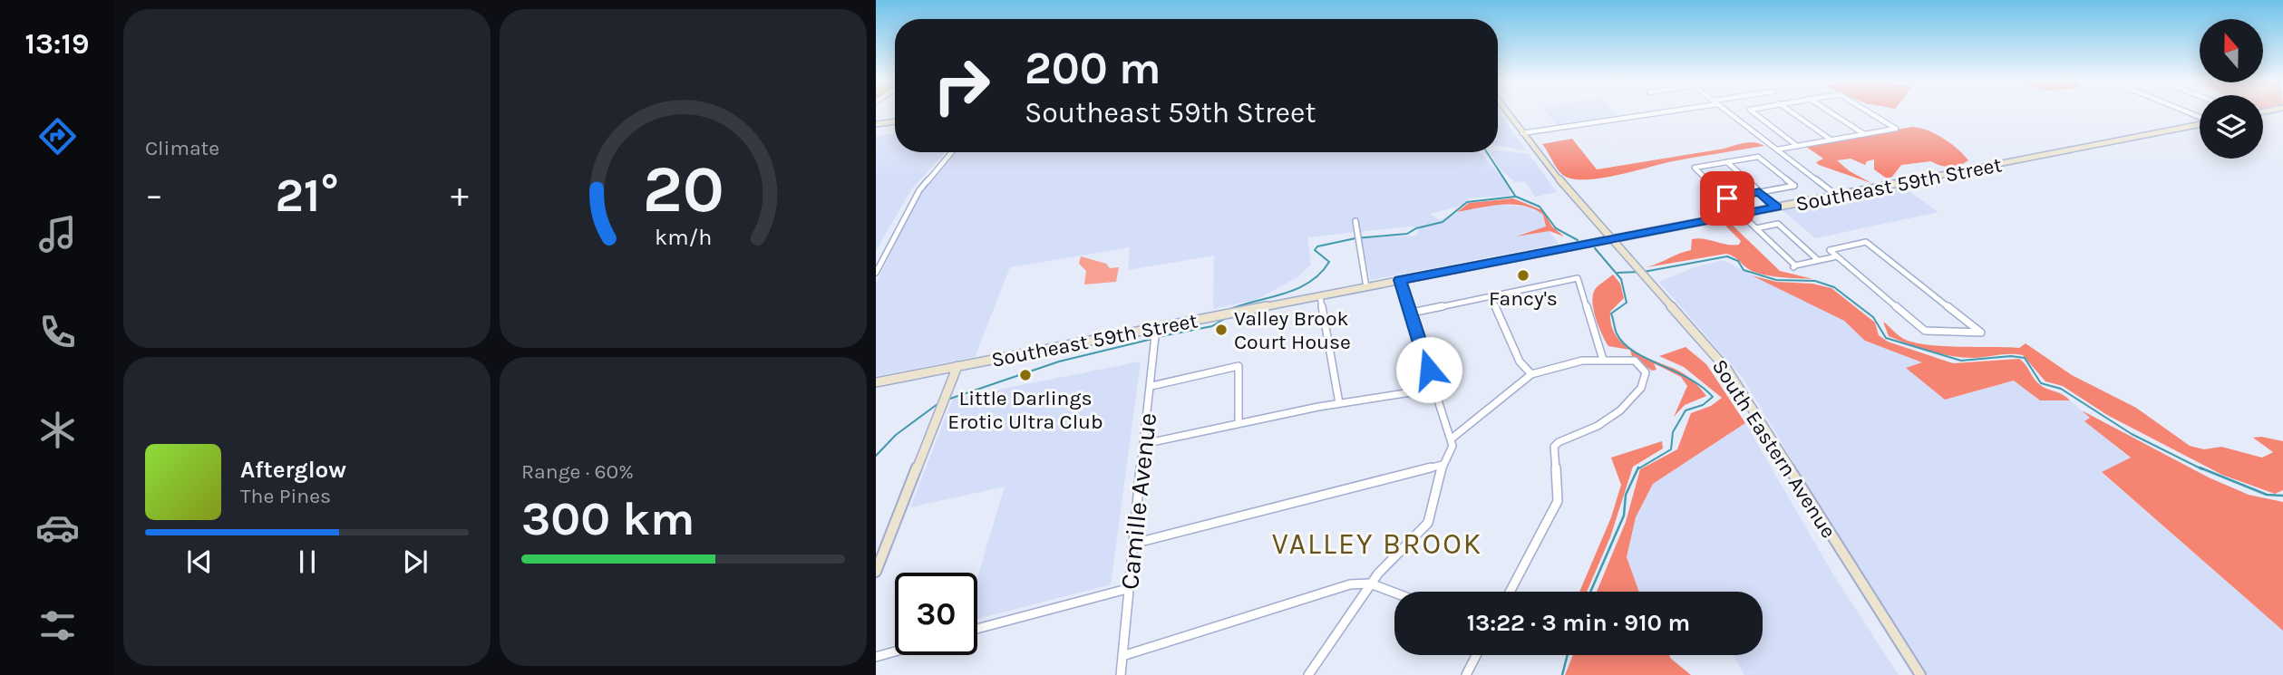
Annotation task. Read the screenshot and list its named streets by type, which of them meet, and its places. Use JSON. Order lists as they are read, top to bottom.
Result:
{
  "streets": {
    "main road": ["Southeast 59th Street", "South Eastern Avenue"],
    "street": ["Camille Avenue"]
  },
  "crossings": [
    ["Southeast 59th Street", "South Eastern Avenue"],
    ["Southeast 59th Street", "Camille Avenue"]
  ],
  "districts": ["VALLEY BROOK"],
  "places": ["Fancy's", "Valley Brook Court House", "Little Darlings Erotic Ultra Club"],
  "north": "top",
  "page": {
    "tabs": "13:19",
    "tile": [
      "Climate",
      ["Range · 60%", "300 km"]
    ],
    "turn": ["200 m", "Southeast 59th Street"],
    "heat": ["−", "21°", "+"],
    "song": ["Afterglow", "The Pines"],
    "limit": "30",
    "trip": "13:22 · 3 min · 910 m",
    "gauge": ["20", "km/h"]
  }
}
